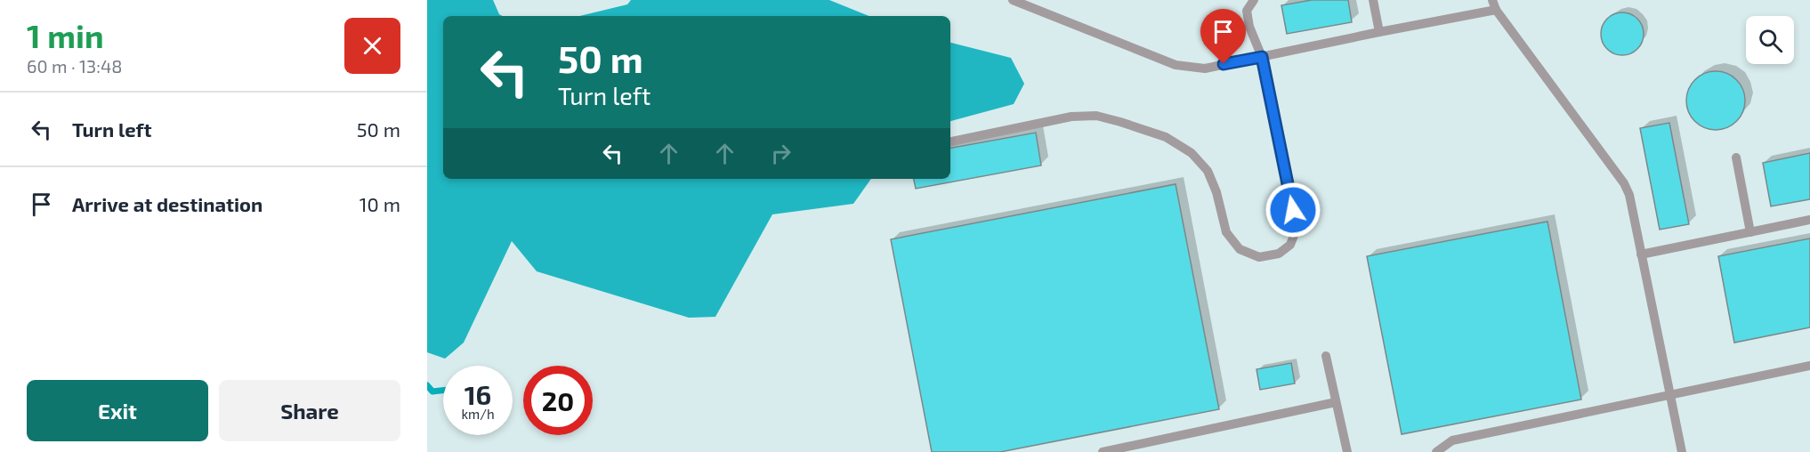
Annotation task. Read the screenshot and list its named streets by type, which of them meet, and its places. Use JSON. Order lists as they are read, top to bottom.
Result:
{
  "page": {
    "heading": ["1 min", "60 m · 13:48"],
    "turn": ["50 m", "Turn left"],
    "list": [
      {
        "name": "Turn left",
        "value": "50 m"
      },
      {
        "name": "Arrive at destination",
        "value": "10 m"
      }
    ],
    "speed": "16 km/h",
    "limit": "20",
    "buttons": ["Exit", "Share"]
  }
}
